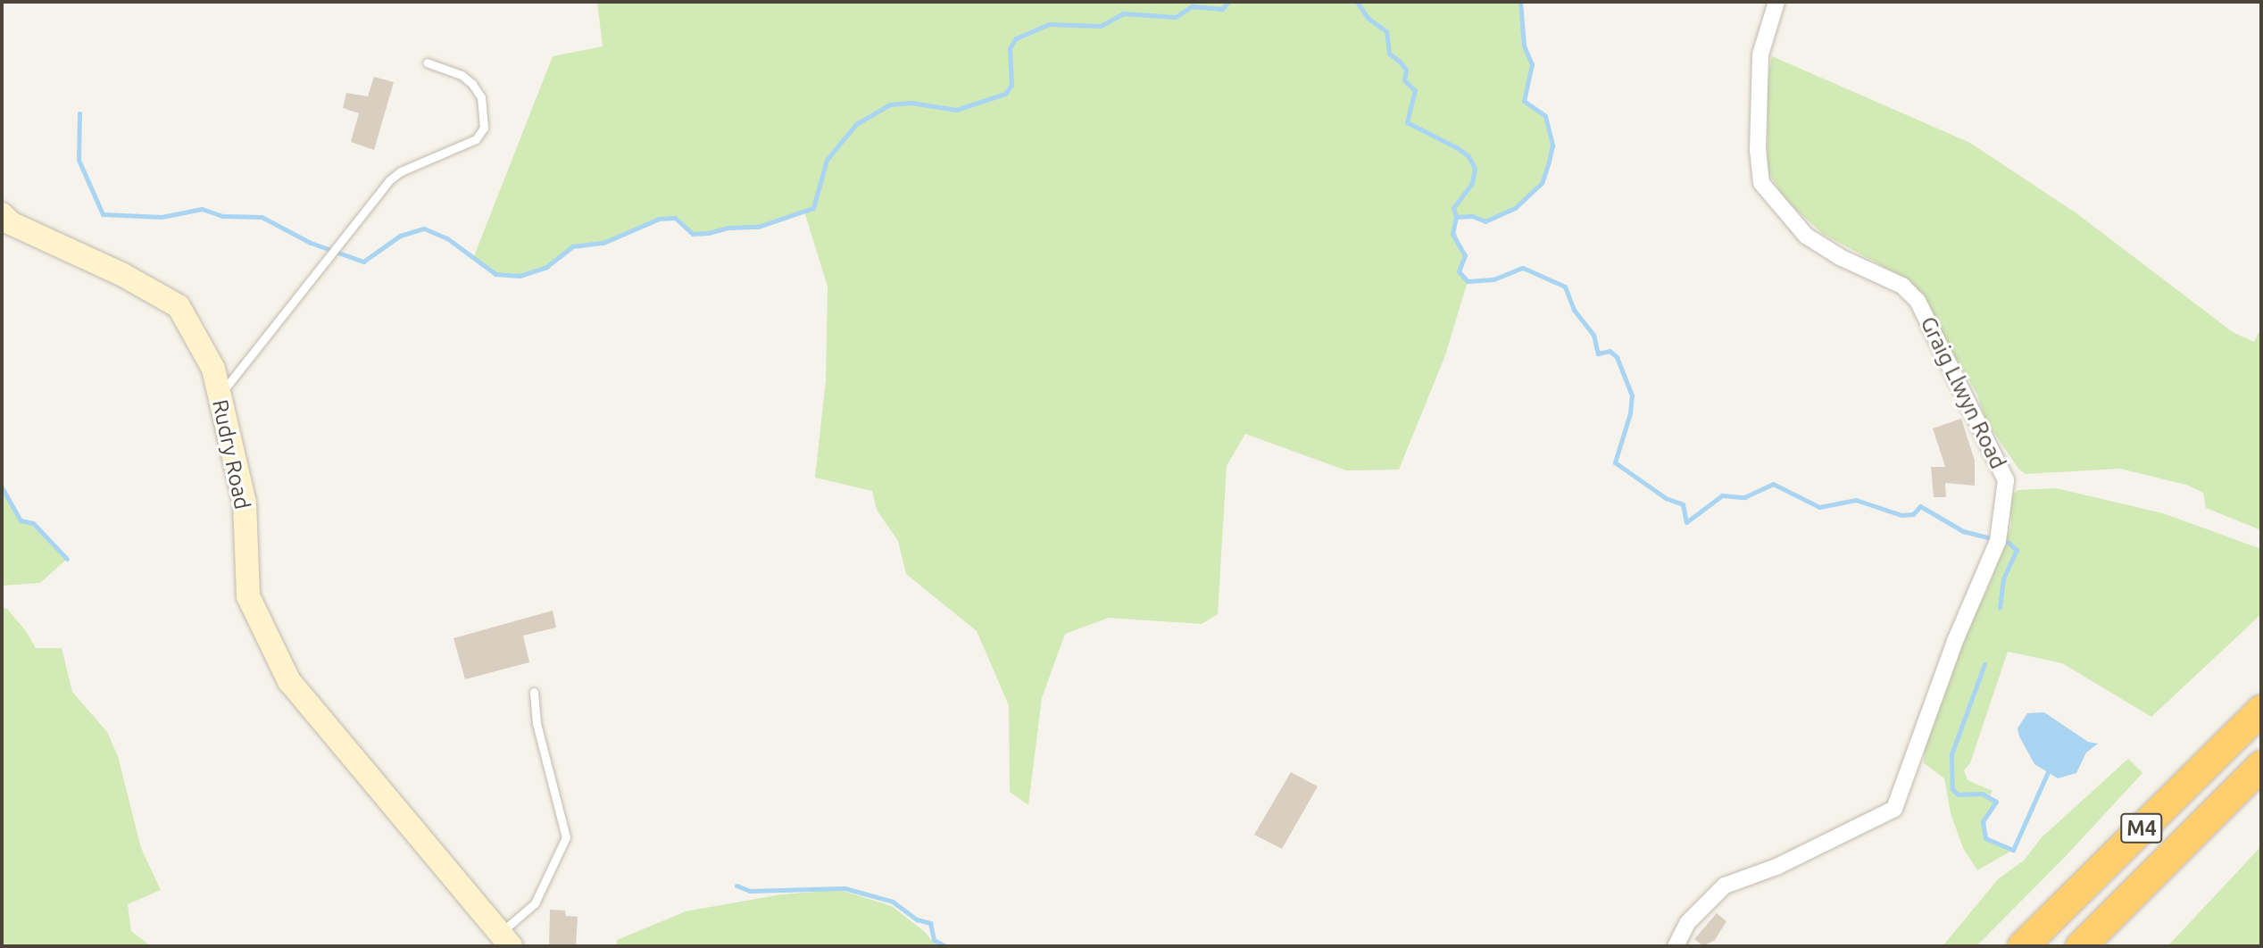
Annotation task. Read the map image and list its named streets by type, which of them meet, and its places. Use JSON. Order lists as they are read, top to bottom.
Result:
{
  "streets": {
    "highway": ["M4"],
    "street": ["Graig Llwyn Road", "Rudry Road"]
  }
}
